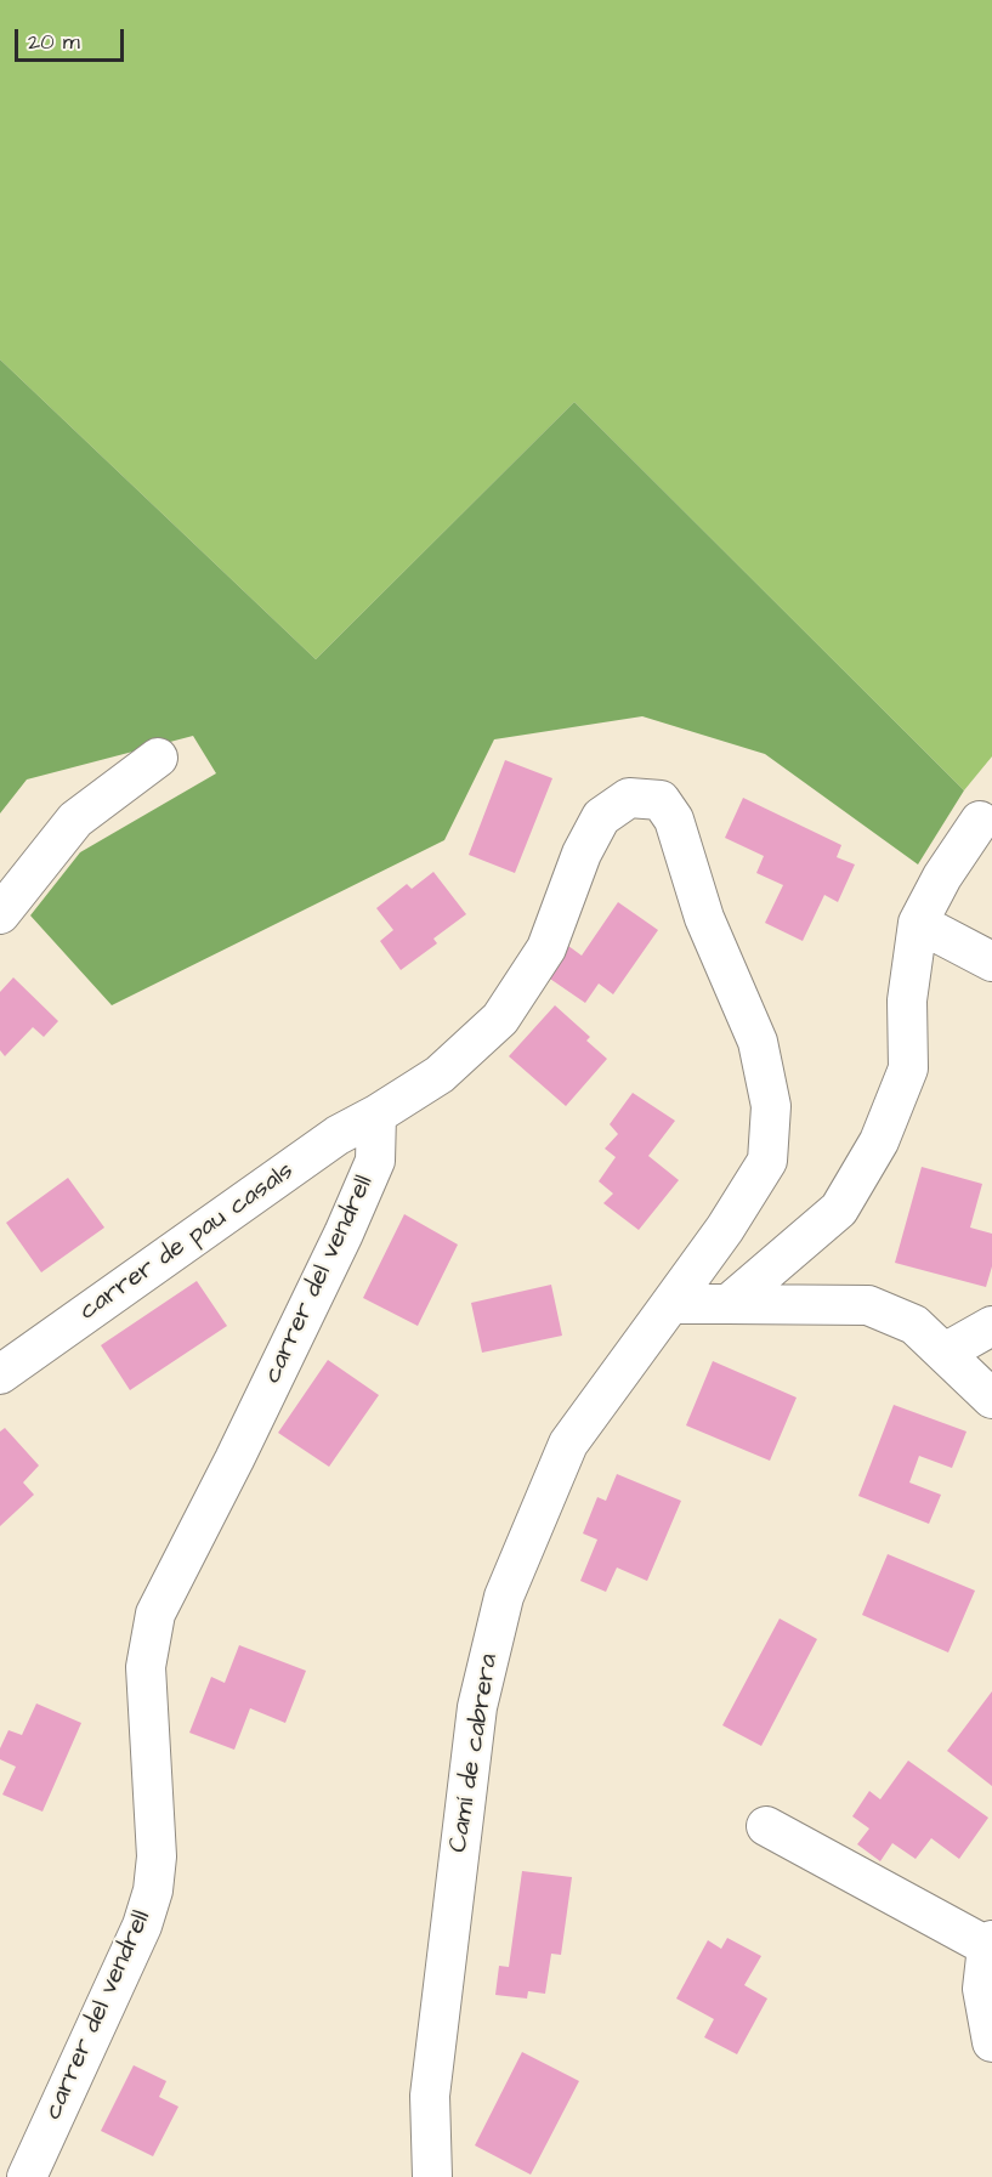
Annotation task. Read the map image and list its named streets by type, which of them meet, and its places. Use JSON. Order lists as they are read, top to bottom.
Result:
{
  "streets": {
    "street": ["carrer de pau casals", "carrer del vendrell", "Camí de cabrera"]
  },
  "crossings": [
    ["carrer de pau casals", "carrer del vendrell"]
  ],
  "scale_bar": "20 m"
}
